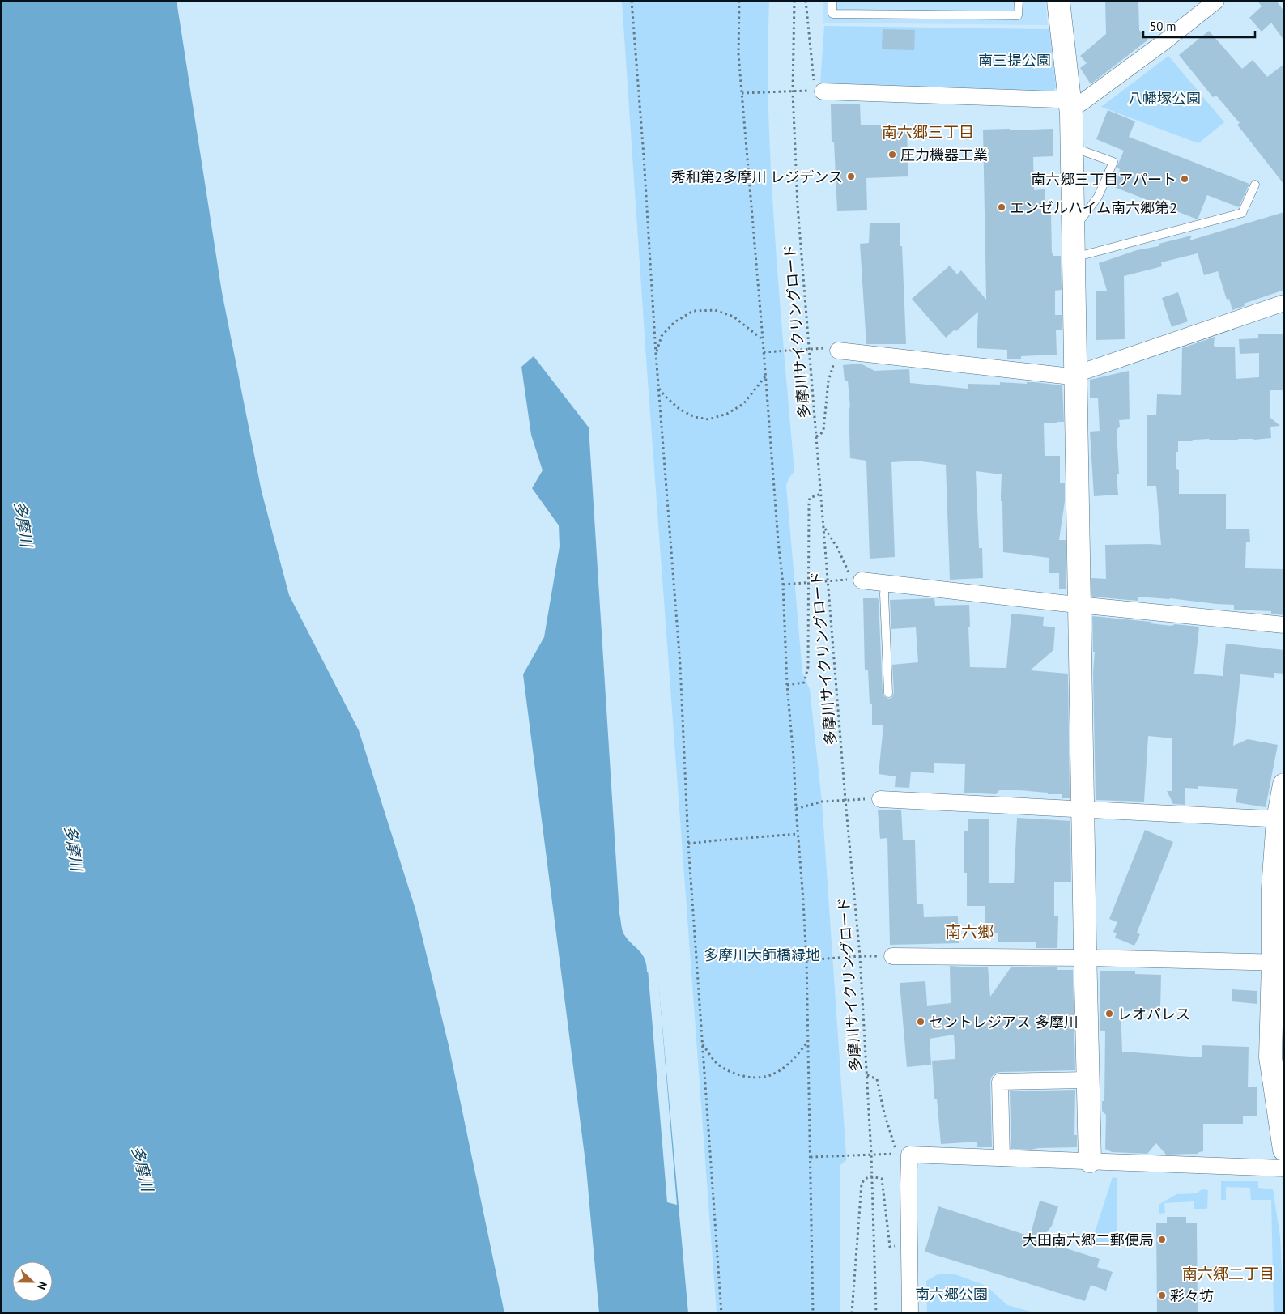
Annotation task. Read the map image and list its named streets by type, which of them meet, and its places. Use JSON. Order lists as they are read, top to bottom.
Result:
{
  "streets": {
    "path": ["多摩川サイクリングロード"]
  },
  "districts": ["南六郷三丁目", "南六郷", "南六郷二丁目"],
  "water": ["多摩川"],
  "parks": [
    "南三提公園",
    "八幡塚公園",
    "多摩川大師橋緑地",
    "南六郷公園"
  ],
  "places": [
    "圧力機器工業",
    "秀和第2多摩川 レジデンス",
    "南六郷三丁目アパート",
    "エンゼルハイム南六郷第2",
    "レオパレス",
    "セントレジアス 多摩川",
    "大田南六郷二郵便局",
    "彩々坊"
  ],
  "scale_bar": "50 m",
  "north": "right"
}
